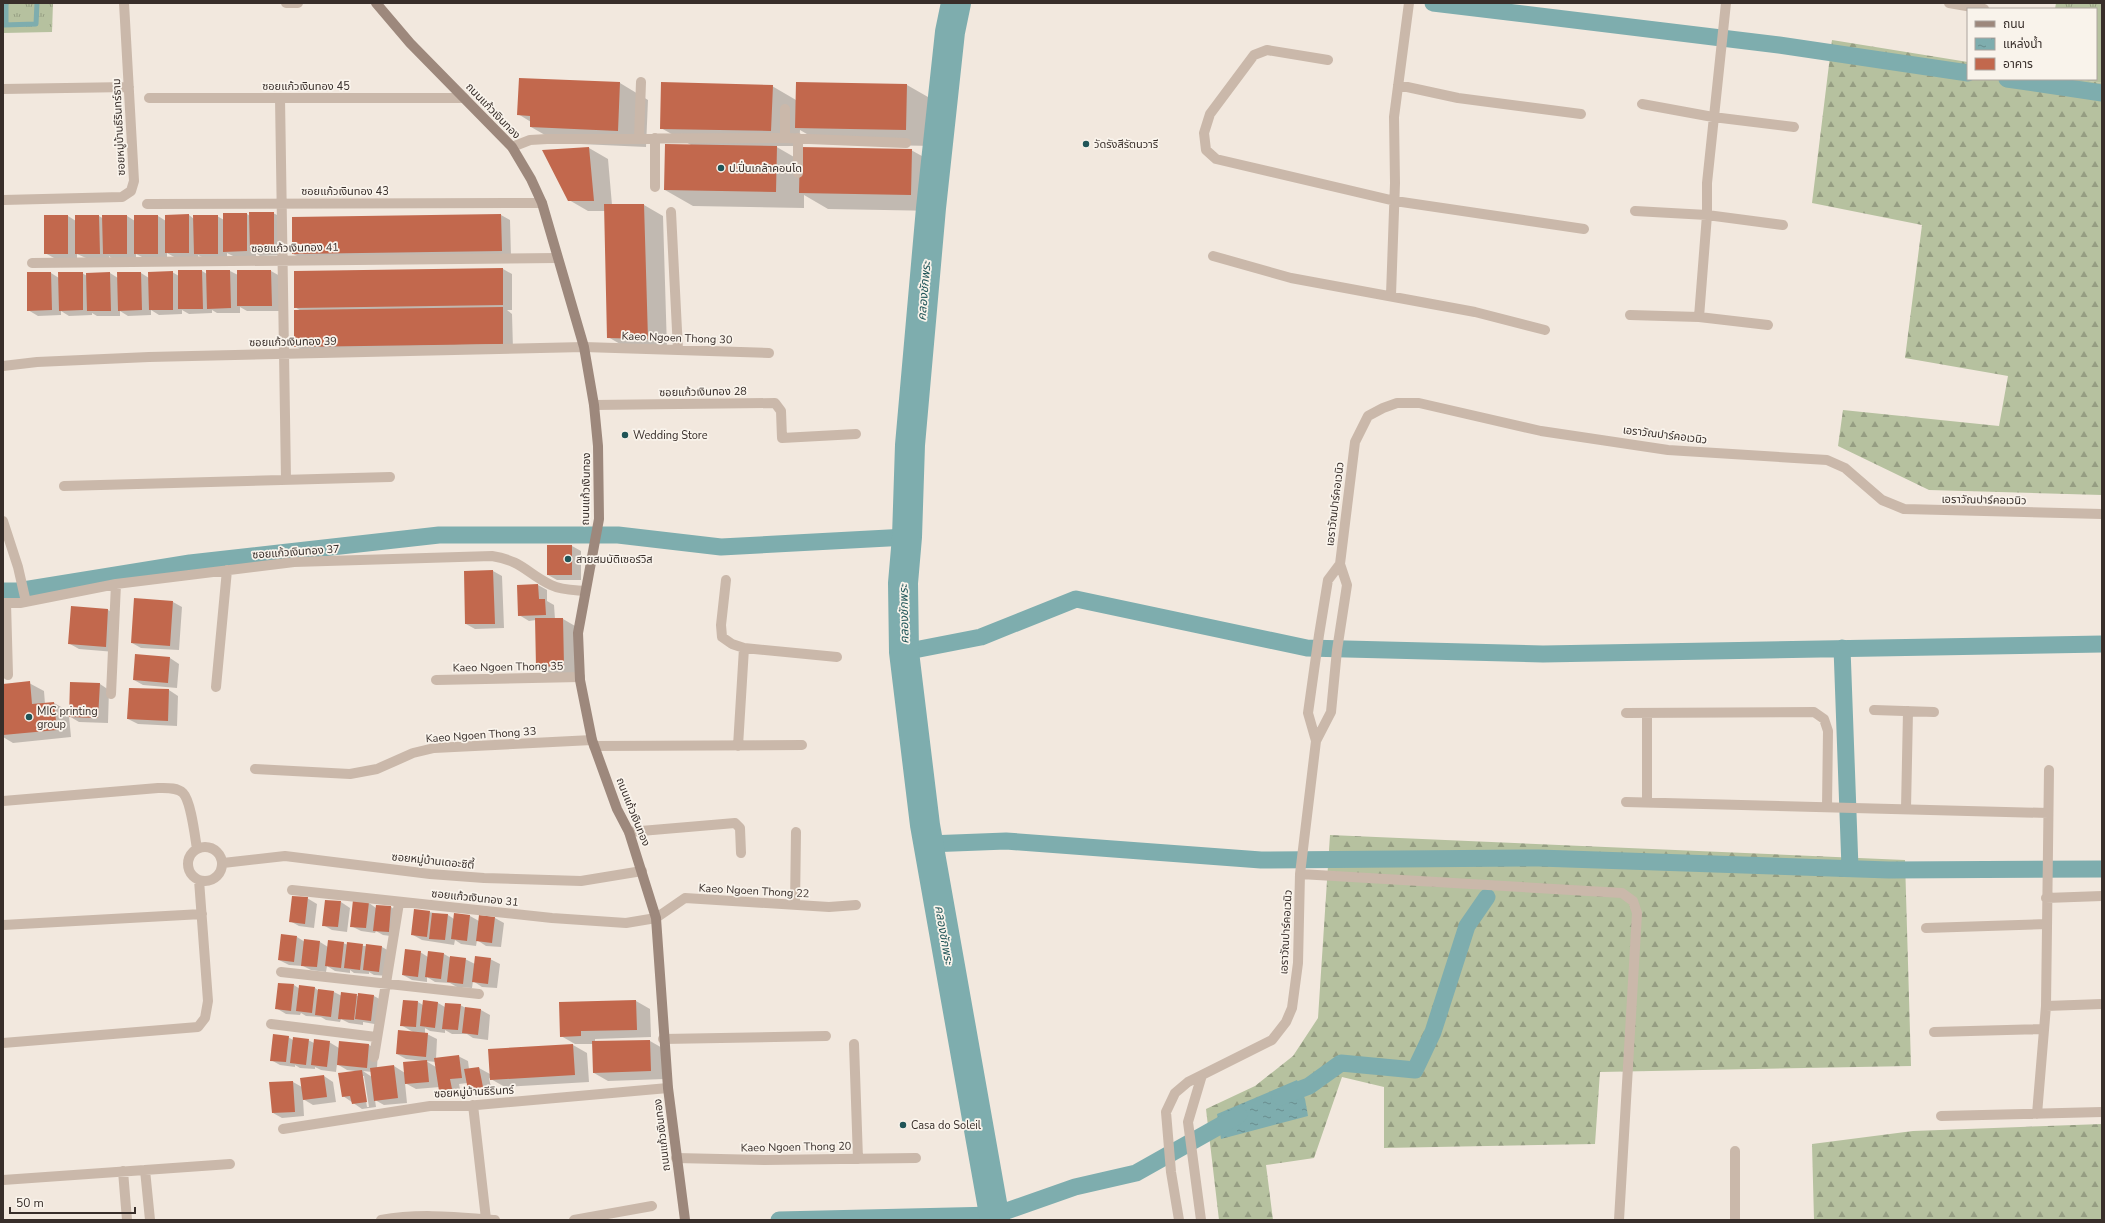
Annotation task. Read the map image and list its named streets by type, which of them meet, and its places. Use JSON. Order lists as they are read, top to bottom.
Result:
{
  "streets": {
    "street": [
      "ซอยแก้วเงินทอง 45",
      "ถนนแก้วเงินทอง",
      "ซอยหมู่บ้านธีรินทร์ธาม",
      "ซอยแก้วเงินทอง 43",
      "ซอยแก้วเงินทอง 41",
      "Kaeo Ngoen Thong 30",
      "ซอยแก้วเงินทอง 39",
      "ซอยแก้วเงินทอง 28",
      "เอราวัณปาร์คอเวนิว",
      "ซอยแก้วเงินทอง 37",
      "Kaeo Ngoen Thong 35",
      "Kaeo Ngoen Thong 33",
      "ซอยหมู่บ้านเดอะซิตี้",
      "Kaeo Ngoen Thong 22",
      "ซอยแก้วเงินทอง 31",
      "ซอยหมู่บ้านธีรินทร์",
      "Kaeo Ngoen Thong 20"
    ]
  },
  "crossings": [
    ["ซอยแก้วเงินทอง 45", "ถนนแก้วเงินทอง"],
    ["ถนนแก้วเงินทอง", "ซอยแก้วเงินทอง 43"],
    ["ถนนแก้วเงินทอง", "ซอยแก้วเงินทอง 41"],
    ["ถนนแก้วเงินทอง", "Kaeo Ngoen Thong 30"],
    ["ถนนแก้วเงินทอง", "ซอยแก้วเงินทอง 39"],
    ["ถนนแก้วเงินทอง", "ซอยแก้วเงินทอง 28"],
    ["ถนนแก้วเงินทอง", "ซอยแก้วเงินทอง 37"],
    ["ถนนแก้วเงินทอง", "Kaeo Ngoen Thong 35"],
    ["ถนนแก้วเงินทอง", "Kaeo Ngoen Thong 33"],
    ["ถนนแก้วเงินทอง", "ซอยหมู่บ้านเดอะซิตี้"],
    ["ถนนแก้วเงินทอง", "Kaeo Ngoen Thong 22"],
    ["ถนนแก้วเงินทอง", "ซอยแก้วเงินทอง 31"],
    ["ถนนแก้วเงินทอง", "ซอยหมู่บ้านธีรินทร์"],
    ["ถนนแก้วเงินทอง", "Kaeo Ngoen Thong 20"],
    ["Kaeo Ngoen Thong 30", "ซอยแก้วเงินทอง 39"],
    ["Kaeo Ngoen Thong 22", "ซอยแก้วเงินทอง 31"]
  ],
  "water": ["คลองชักพระ"],
  "places": [
    "วัดรังสีรัตนวารี",
    "ป.ปิ่นเกล้าคอนโด",
    "Wedding Store",
    "สายสมบัติเซอร์วิส",
    "MIC printing group",
    "Casa do Soleil"
  ],
  "legend": ["ถนน", "แหล่งน้ำ", "อาคาร"],
  "scale_bar": "50 m"
}
